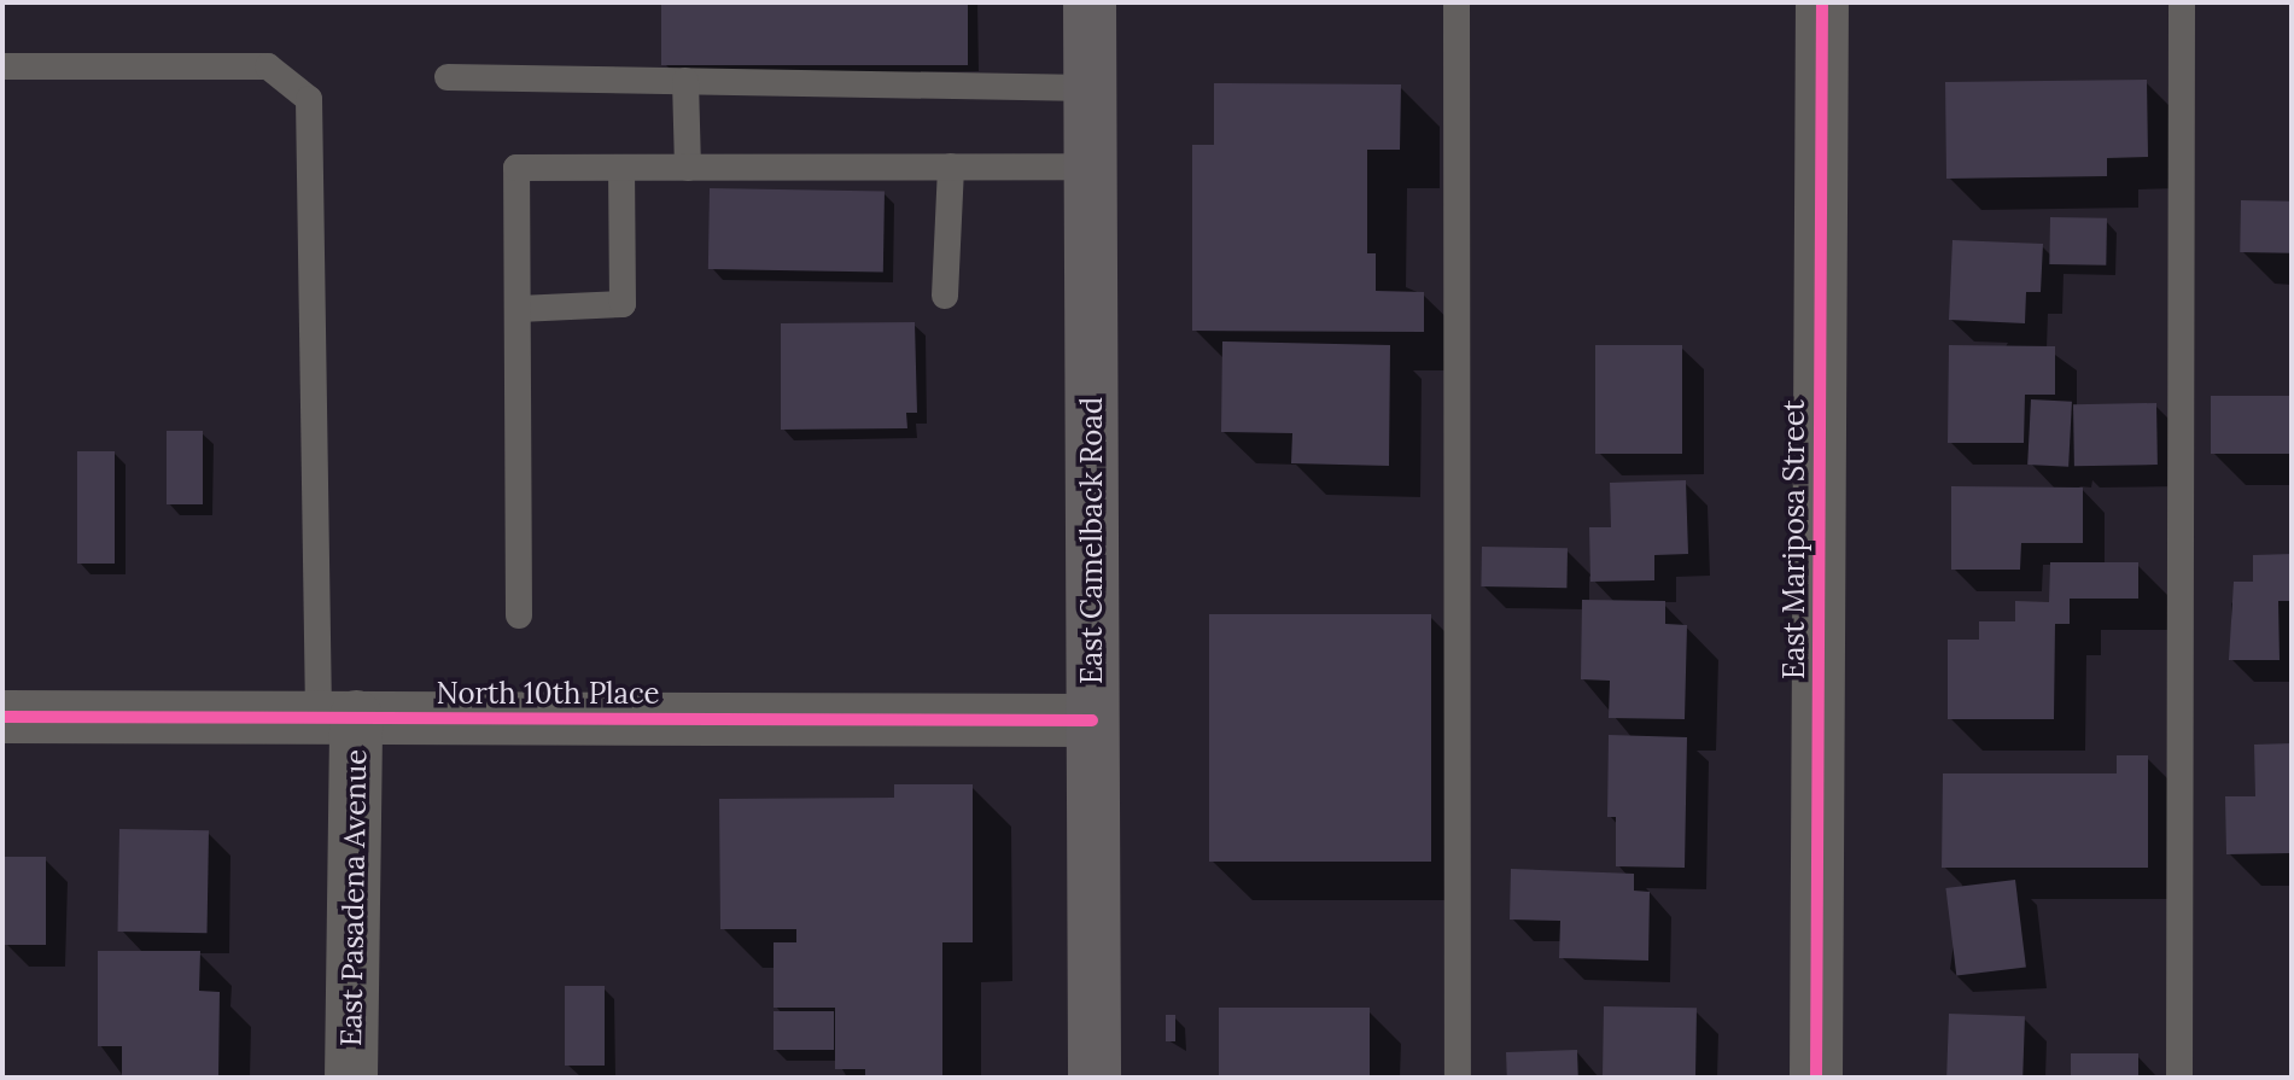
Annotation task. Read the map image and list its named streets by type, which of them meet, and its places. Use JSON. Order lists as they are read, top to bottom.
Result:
{
  "streets": {
    "main road": ["East Camelback Road"],
    "street": ["East Mariposa Street", "North 10th Place", "East Pasadena Avenue"]
  },
  "crossings": [
    ["East Camelback Road", "North 10th Place"],
    ["North 10th Place", "East Pasadena Avenue"]
  ]
}
